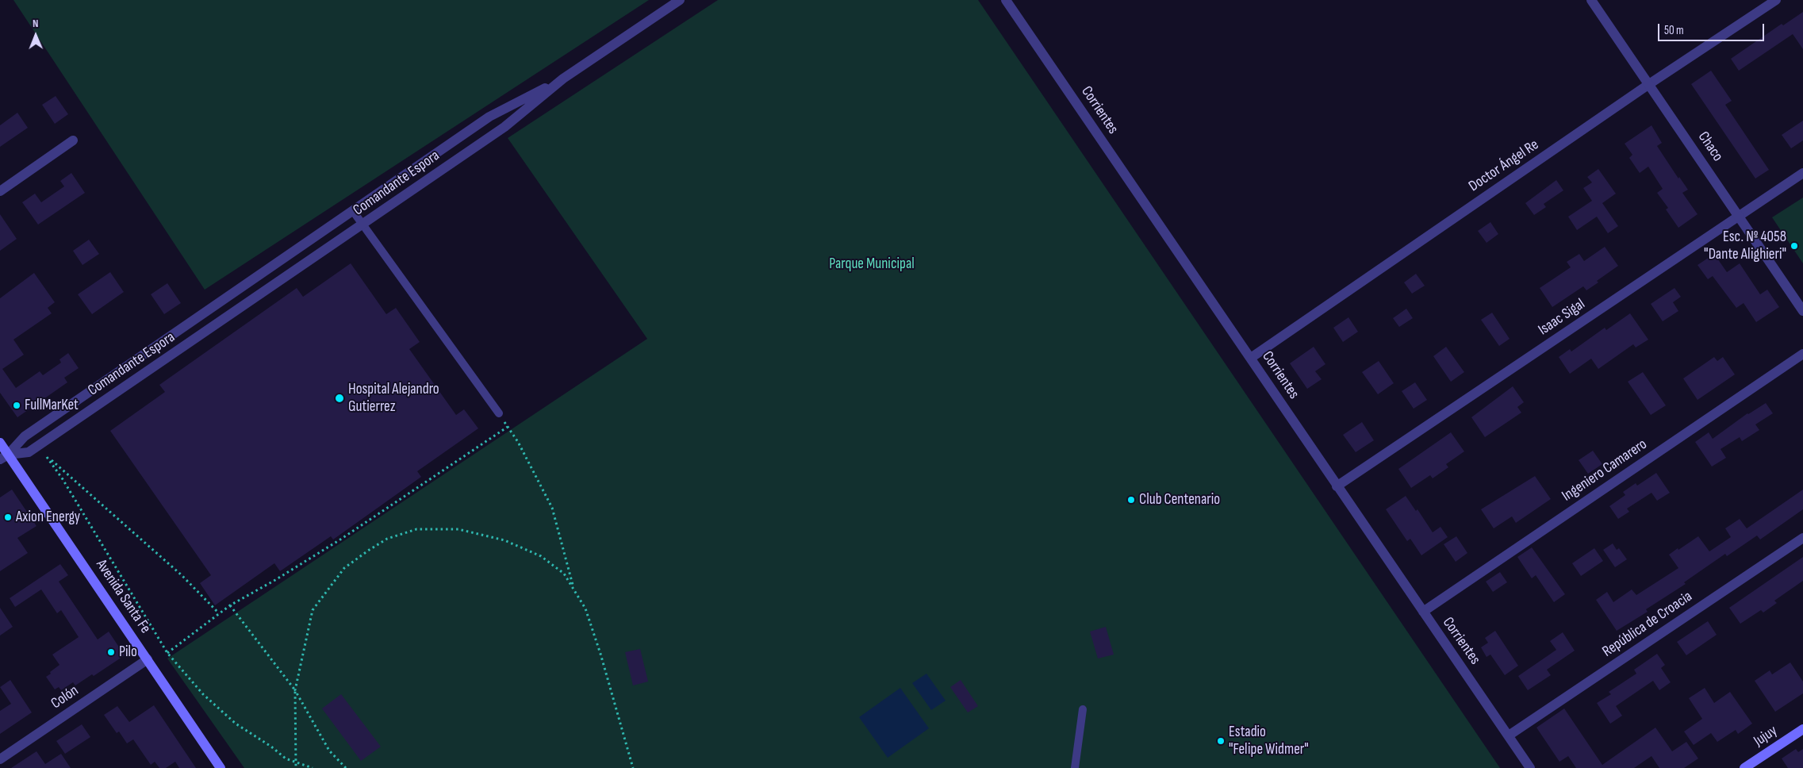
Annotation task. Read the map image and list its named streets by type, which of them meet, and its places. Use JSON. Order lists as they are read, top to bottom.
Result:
{
  "streets": {
    "main road": ["Avenida Santa Fe", "Jujuy"],
    "street": [
      "Corrientes",
      "Chaco",
      "Doctor Ángel Re",
      "Comandante Espora",
      "Isaac Sigal",
      "Ingeniero Camarero",
      "República de Croacia",
      "Colón"
    ]
  },
  "crossings": [
    ["Corrientes", "Doctor Ángel Re"],
    ["Corrientes", "Isaac Sigal"],
    ["Corrientes", "Ingeniero Camarero"],
    ["Corrientes", "República de Croacia"],
    ["Chaco", "Doctor Ángel Re"],
    ["Chaco", "Isaac Sigal"],
    ["Comandante Espora", "Avenida Santa Fe"],
    ["Avenida Santa Fe", "Colón"]
  ],
  "parks": ["Parque Municipal"],
  "places": [
    "Esc. Nº 4058 \"Dante Alighieri\"",
    "Hospital Alejandro Gutierrez",
    "FullMarKet",
    "Club Centenario",
    "Axion Energy",
    "Pilo",
    "Estadio \"Felipe Widmer\""
  ],
  "scale_bar": "50 m",
  "north": "top"
}
